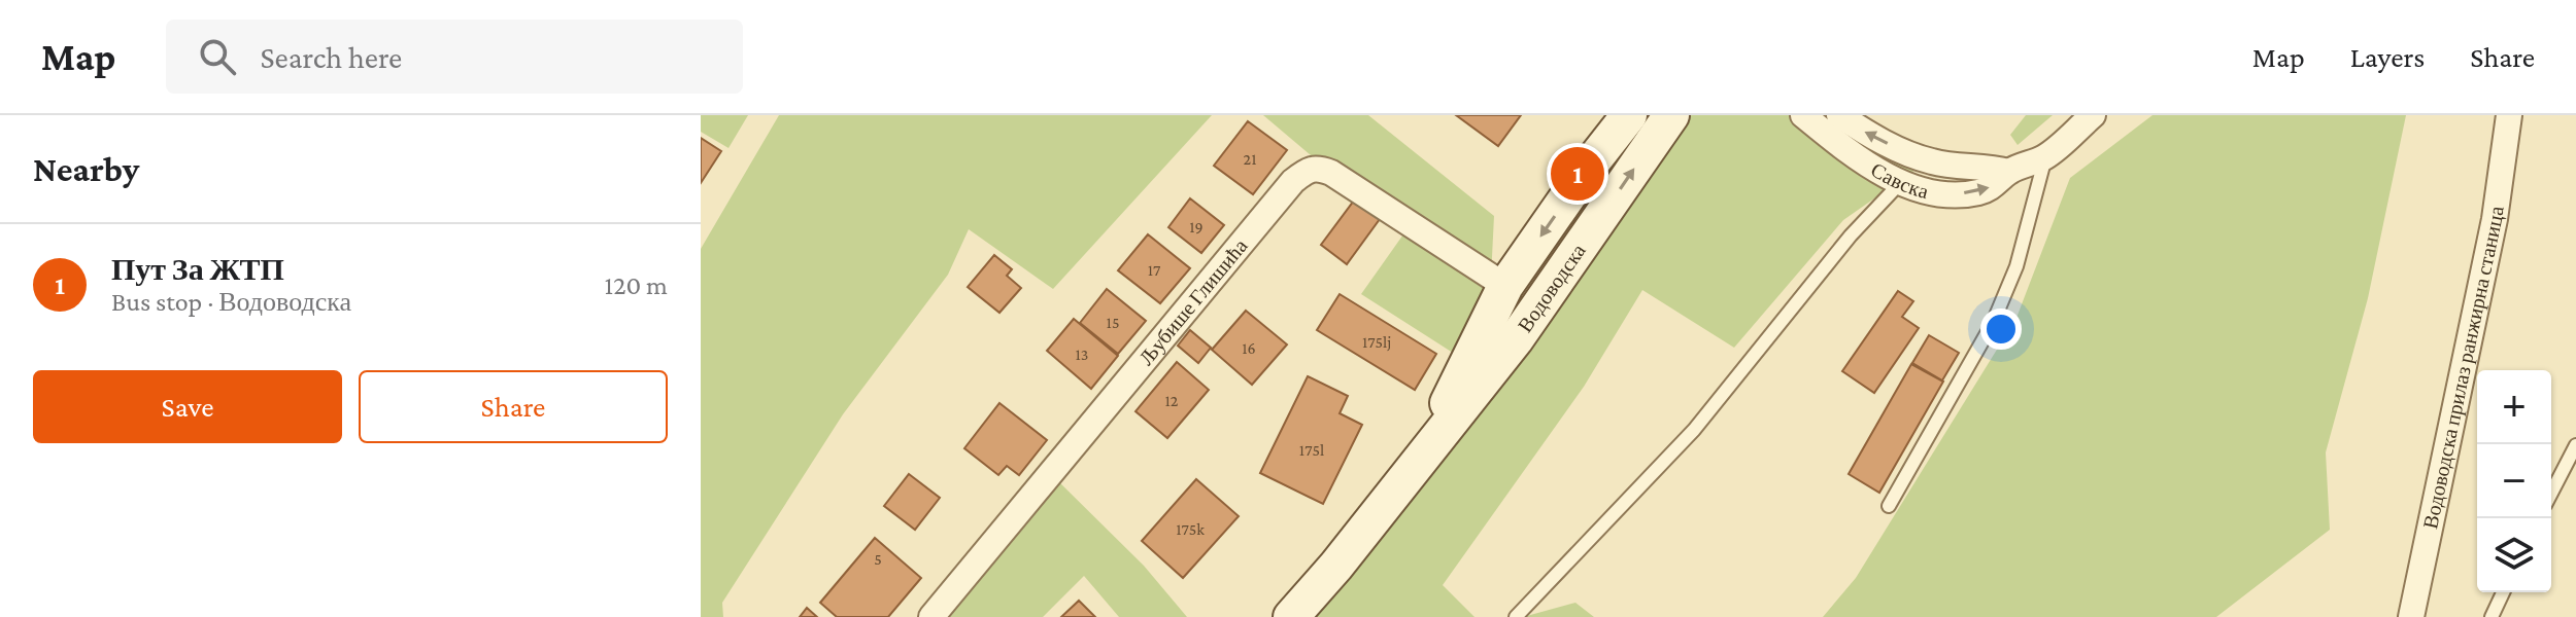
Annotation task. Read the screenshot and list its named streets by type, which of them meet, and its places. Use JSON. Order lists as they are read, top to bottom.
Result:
{
  "streets": {
    "main road": ["Водоводска"],
    "street": ["Савска", "Љубише Глишића", "Водоводска прилаз ранжирна станица"]
  },
  "crossings": [
    ["Водоводска", "Љубише Глишића"]
  ],
  "house_numbers": [
    "21",
    "19",
    "17",
    "15",
    "175lj",
    "16",
    "13",
    "12",
    "175l",
    "175k",
    "5"
  ],
  "page": {
    "header": "Map",
    "search": "Search here",
    "nav": ["Map", "Layers", "Share"],
    "heading": "Nearby",
    "pins": "1",
    "list": [
      {
        "mark": "1",
        "name": "Пут За ЖТП",
        "note": "Bus stop · Водоводска",
        "value": "120 m"
      }
    ],
    "buttons": ["Save", "Share"],
    "map_buttons": ["+", "−"]
  }
}
